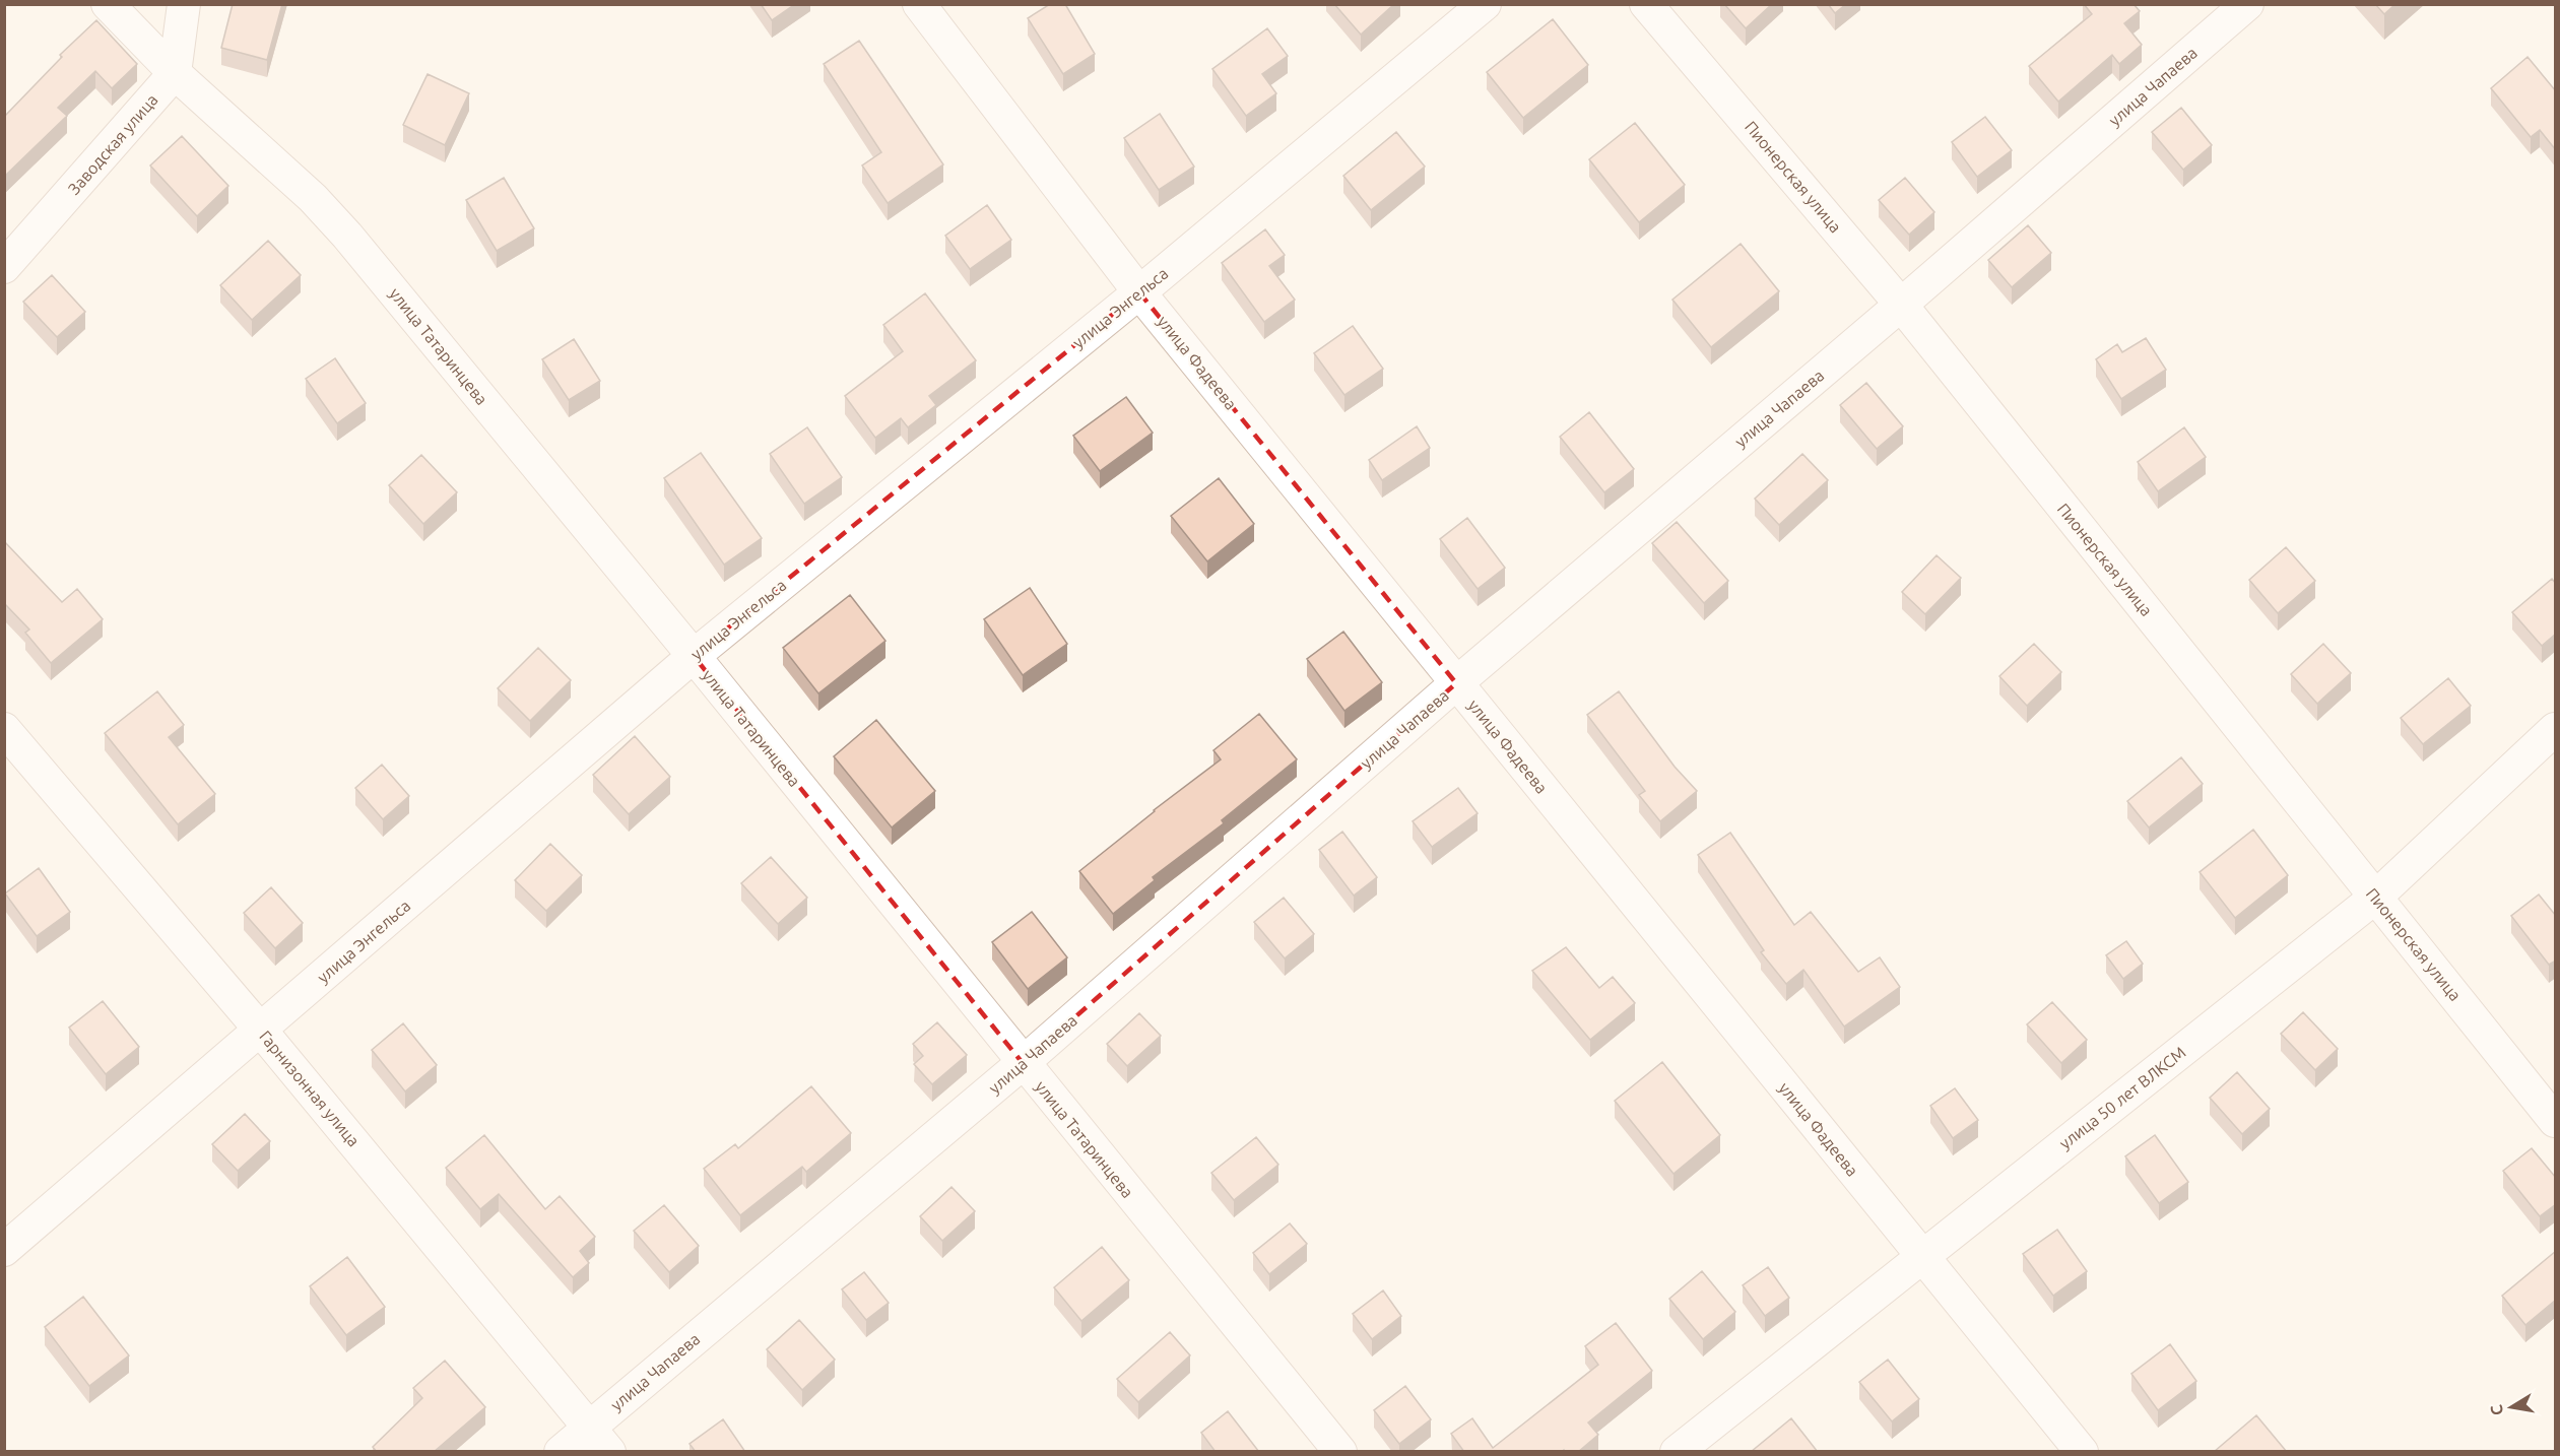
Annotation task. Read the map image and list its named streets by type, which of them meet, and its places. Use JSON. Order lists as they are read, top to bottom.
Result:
{
  "streets": {
    "street": [
      "улица Чапаева",
      "Заводская улица",
      "Пионерская улица",
      "улица Энгельса",
      "улица Татаринцева",
      "улица Фадеева",
      "Гарнизонная улица",
      "улица 50 лет ВЛКСМ"
    ]
  },
  "crossings": [
    ["улица Чапаева", "Пионерская улица"],
    ["улица Чапаева", "улица Татаринцева"],
    ["улица Чапаева", "улица Фадеева"],
    ["улица Чапаева", "Гарнизонная улица"],
    ["Заводская улица", "улица Татаринцева"],
    ["Пионерская улица", "улица 50 лет ВЛКСМ"],
    ["улица Энгельса", "улица Татаринцева"],
    ["улица Энгельса", "улица Фадеева"],
    ["улица Энгельса", "Гарнизонная улица"],
    ["улица Фадеева", "улица 50 лет ВЛКСМ"]
  ],
  "north": "left"
}
